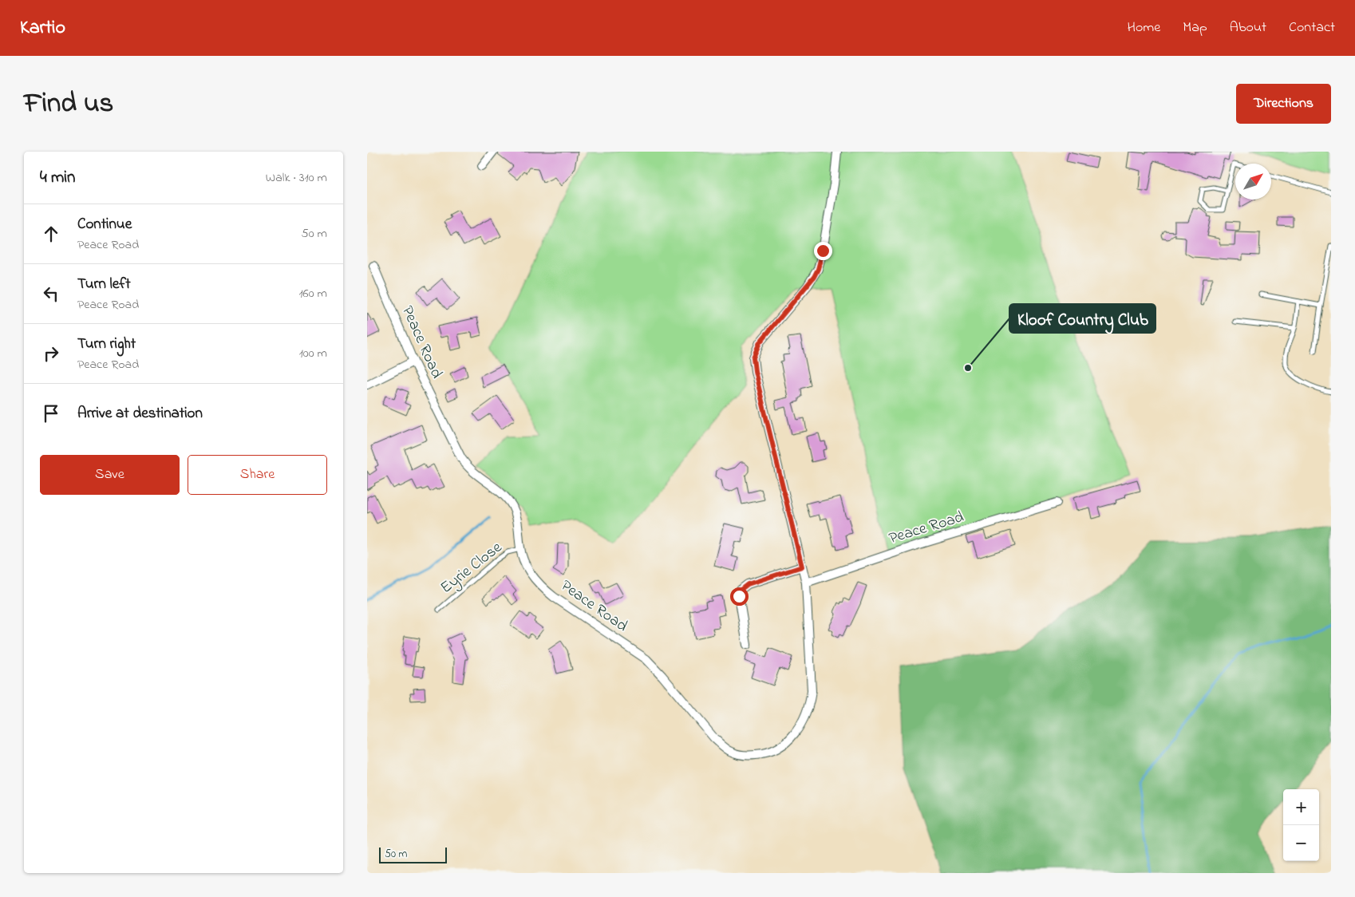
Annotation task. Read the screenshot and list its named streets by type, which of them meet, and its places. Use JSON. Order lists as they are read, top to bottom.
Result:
{
  "streets": {
    "street": ["Peace Road"],
    "lane": ["Eyrie Close"]
  },
  "crossings": [
    ["Peace Road", "Eyrie Close"]
  ],
  "places": ["Kloof Country Club"],
  "scale_bar": "50 m",
  "north": "top right",
  "page": {
    "header": "Kartio",
    "nav": [
      "Home",
      "Map",
      "About",
      "Contact"
    ],
    "title": "Find us",
    "buttons": [
      "Directions",
      ["Save", "Share"]
    ],
    "heading": ["4 min", "Walk · 310 m"],
    "list": [
      ["Continue", "Peace Road", "50 m"],
      ["Turn left", "Peace Road", "160 m"],
      ["Turn right", "Peace Road", "100 m"],
      "Arrive at destination"
    ],
    "map_buttons": ["+", "−"],
    "scale": "50 m"
  }
}
